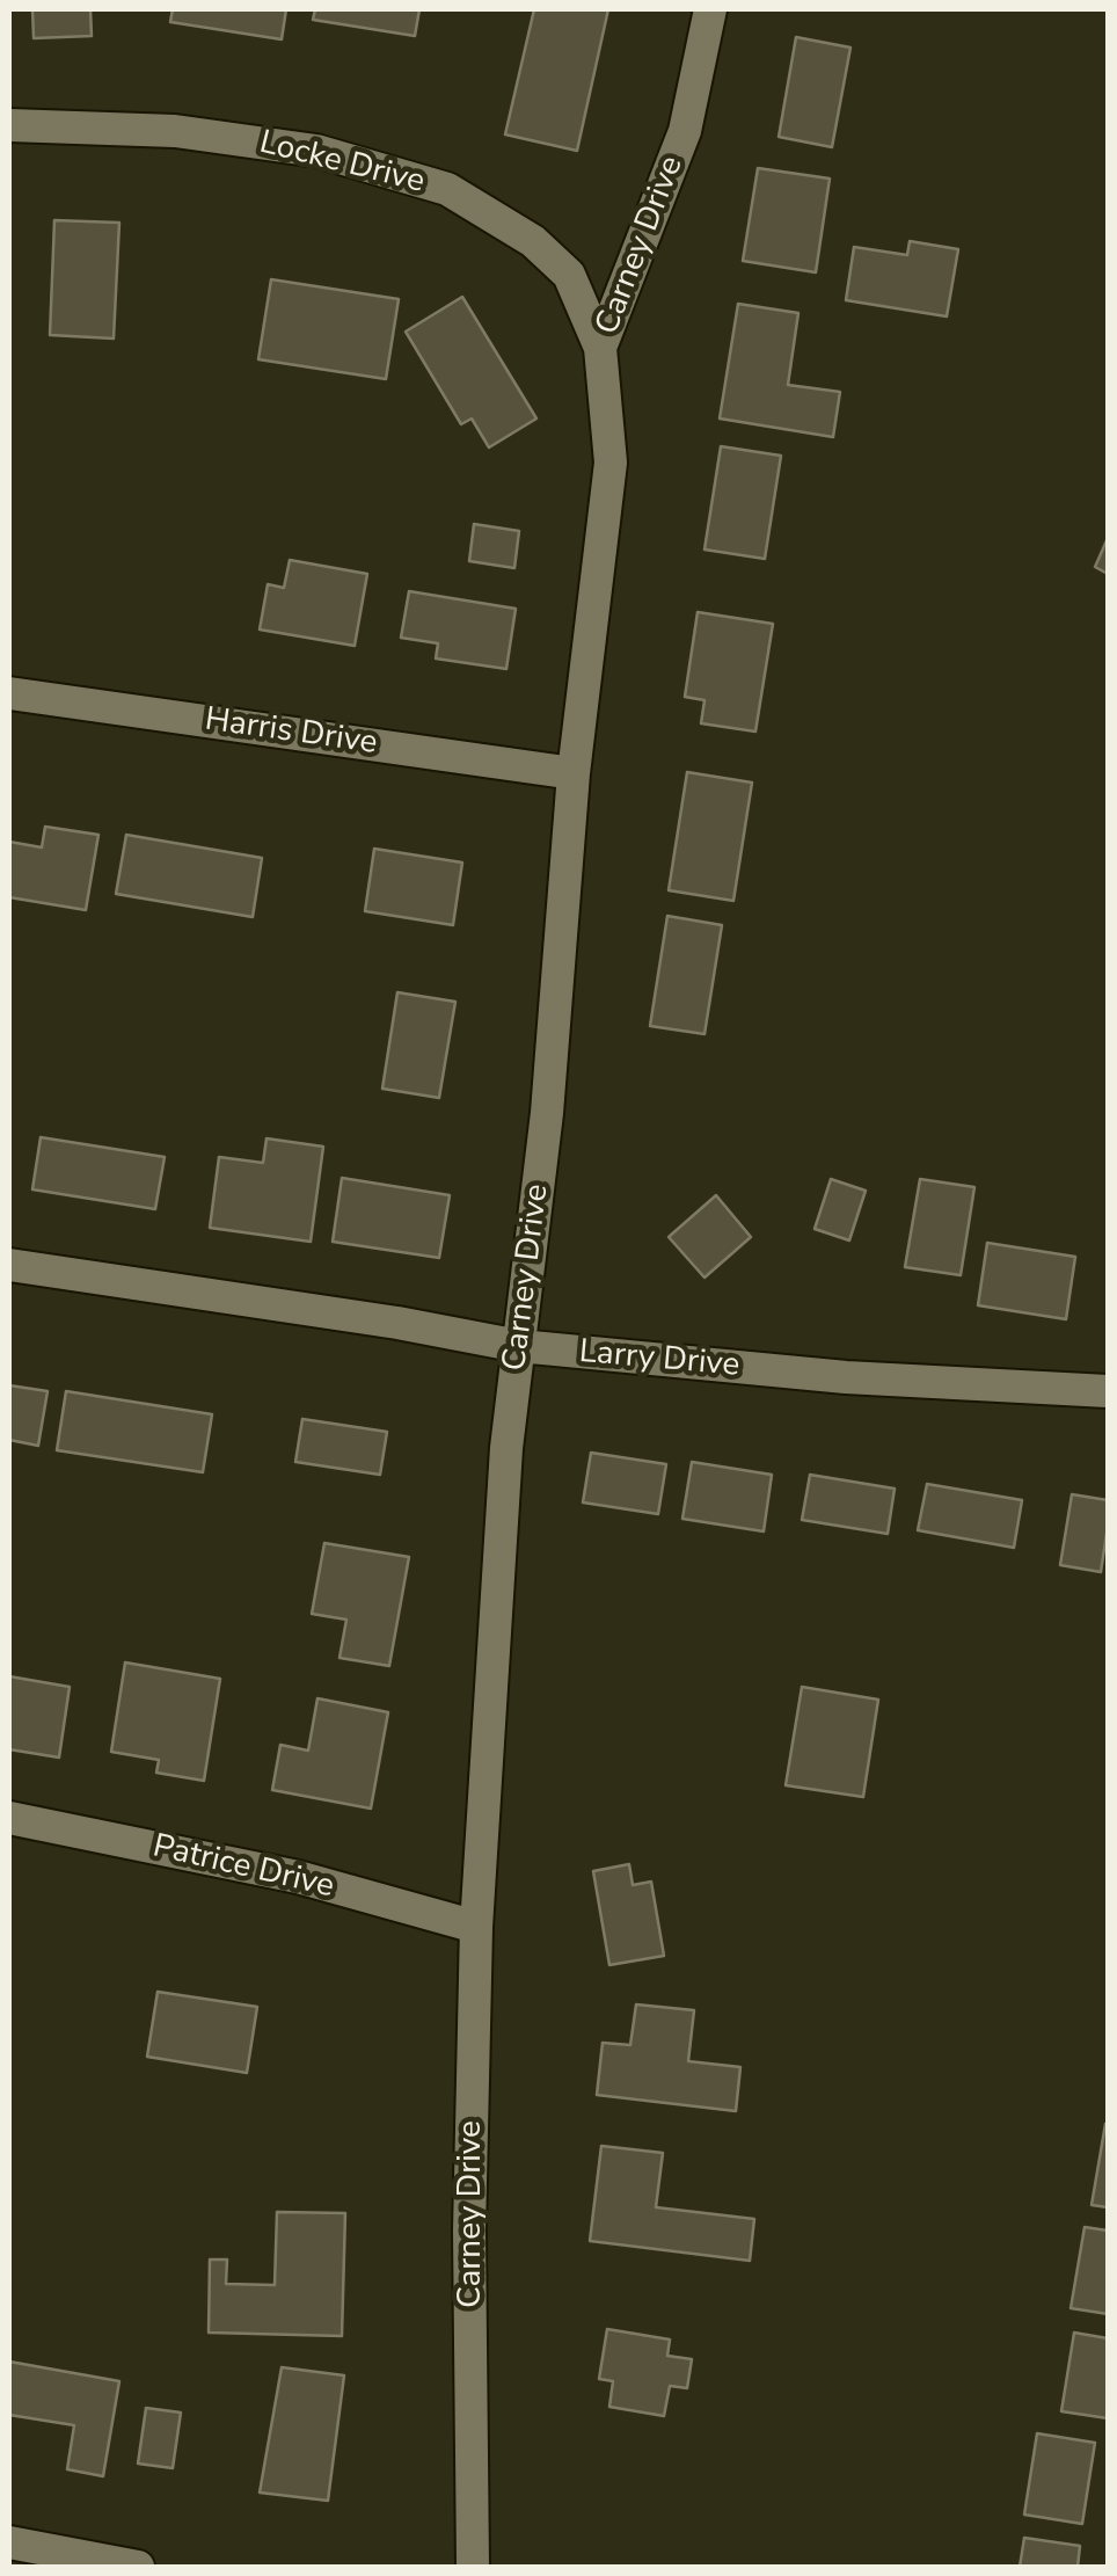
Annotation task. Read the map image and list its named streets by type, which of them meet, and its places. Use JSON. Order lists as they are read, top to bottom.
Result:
{
  "streets": {
    "street": [
      "Locke Drive",
      "Carney Drive",
      "Harris Drive",
      "Larry Drive",
      "Patrice Drive"
    ]
  },
  "crossings": [
    ["Locke Drive", "Carney Drive"],
    ["Carney Drive", "Harris Drive"],
    ["Carney Drive", "Larry Drive"],
    ["Carney Drive", "Patrice Drive"]
  ]
}
